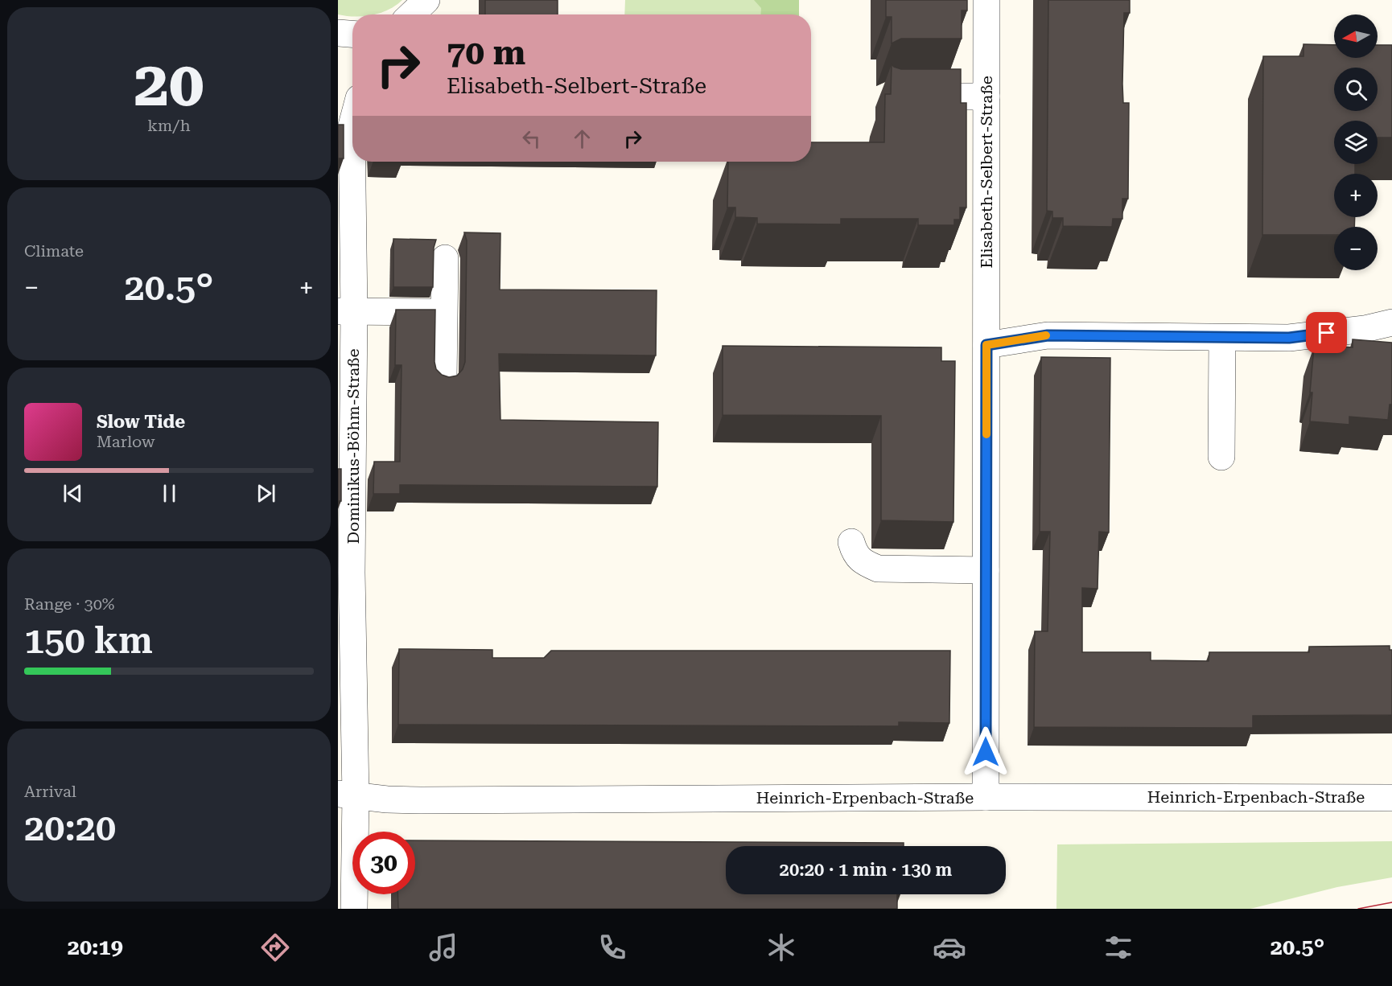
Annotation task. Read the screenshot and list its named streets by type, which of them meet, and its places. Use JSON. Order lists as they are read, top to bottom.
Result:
{
  "streets": {
    "street": ["Elisabeth-Selbert-Straße", "Dominikus-Böhm-Straße", "Heinrich-Erpenbach-Straße"]
  },
  "crossings": [
    ["Elisabeth-Selbert-Straße", "Heinrich-Erpenbach-Straße"],
    ["Dominikus-Böhm-Straße", "Heinrich-Erpenbach-Straße"]
  ],
  "north": "left",
  "page": {
    "tile": [
      ["20", "km/h"],
      "Climate",
      ["Range · 30%", "150 km"],
      ["Arrival", "20:20"]
    ],
    "map_buttons": ["+", "−"],
    "turn": ["70 m", "Elisabeth-Selbert-Straße"],
    "heat": ["−", "20.5°", "+"],
    "song": ["Slow Tide", "Marlow"],
    "limit": "30",
    "trip": "20:20 · 1 min · 130 m",
    "tabs": ["20:19", "20.5°"]
  }
}
